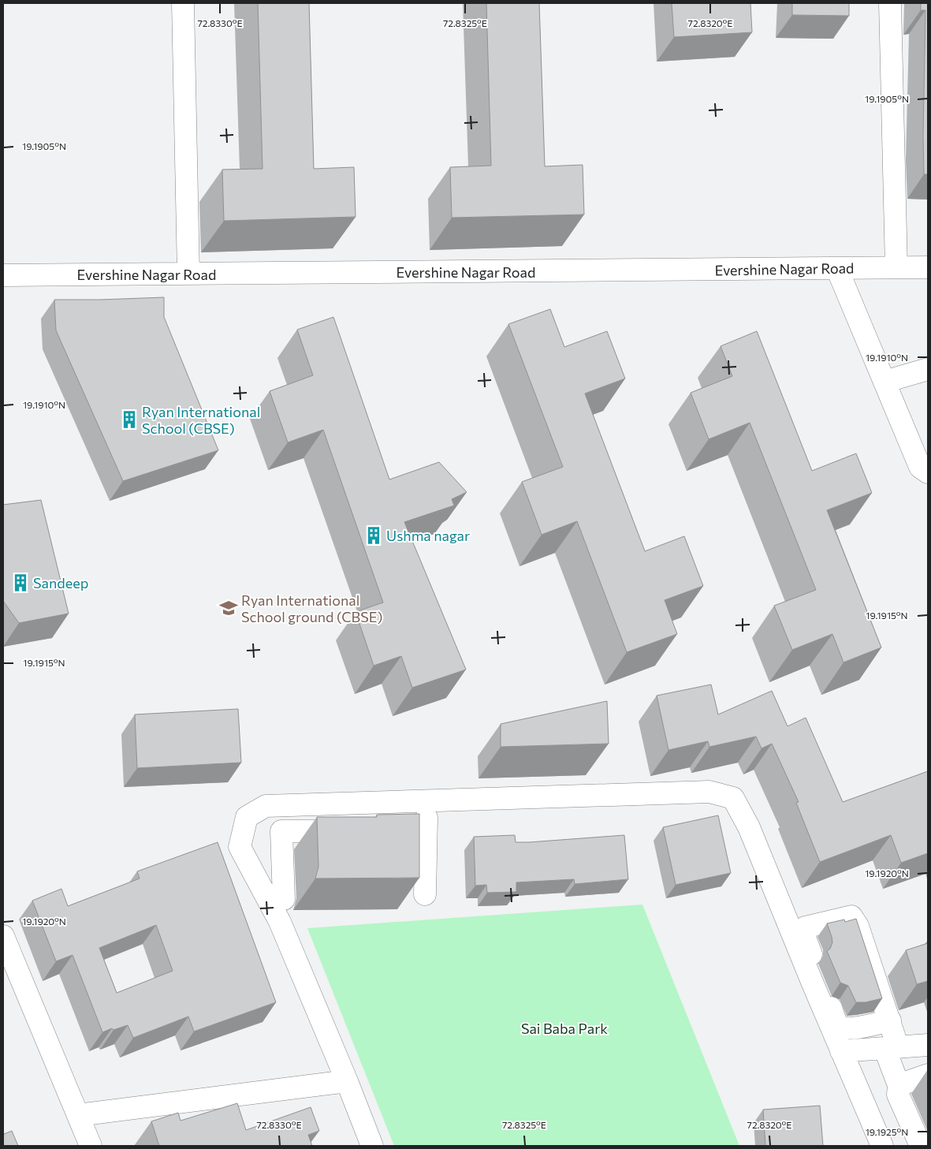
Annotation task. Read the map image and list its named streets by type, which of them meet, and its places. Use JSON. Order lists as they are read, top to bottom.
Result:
{
  "streets": {
    "street": ["Evershine Nagar Road"]
  },
  "parks": ["Sai Baba Park"],
  "places": {
    "building": ["Ryan International School (CBSE)", "Ushma nagar", "Sandeep"],
    "school or university": ["Ryan International School ground (CBSE)"]
  },
  "coordinates": [
    "72.8330°E",
    "72.8325°E",
    "72.8320°E",
    "19.1905°N",
    "19.1910°N",
    "19.1915°N",
    "19.1920°N",
    "19.1925°N"
  ]
}
